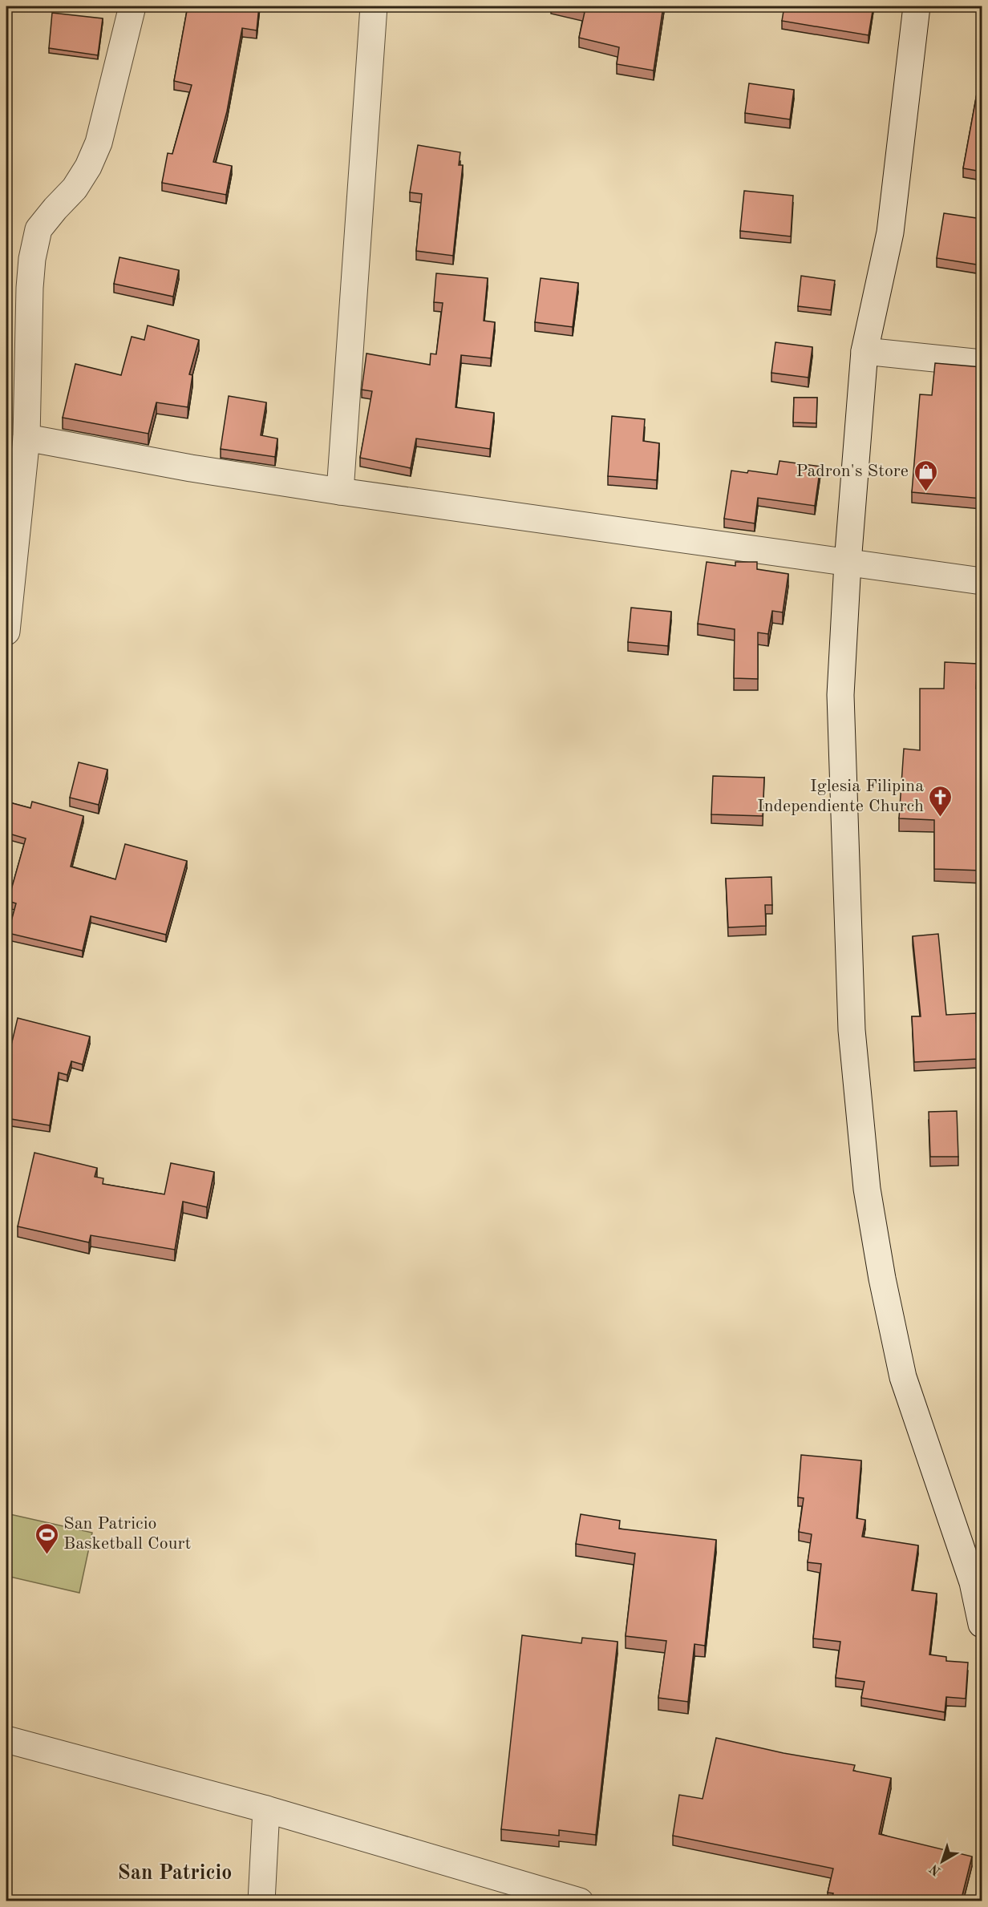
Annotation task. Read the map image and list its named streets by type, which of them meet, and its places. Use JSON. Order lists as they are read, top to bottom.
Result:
{
  "districts": ["San Patricio"],
  "places": {
    "shop": ["Padron's Store"],
    "church": ["Iglesia Filipina Independiente Church"],
    "sports": ["San Patricio Basketball Court"]
  },
  "north": "bottom left"
}
